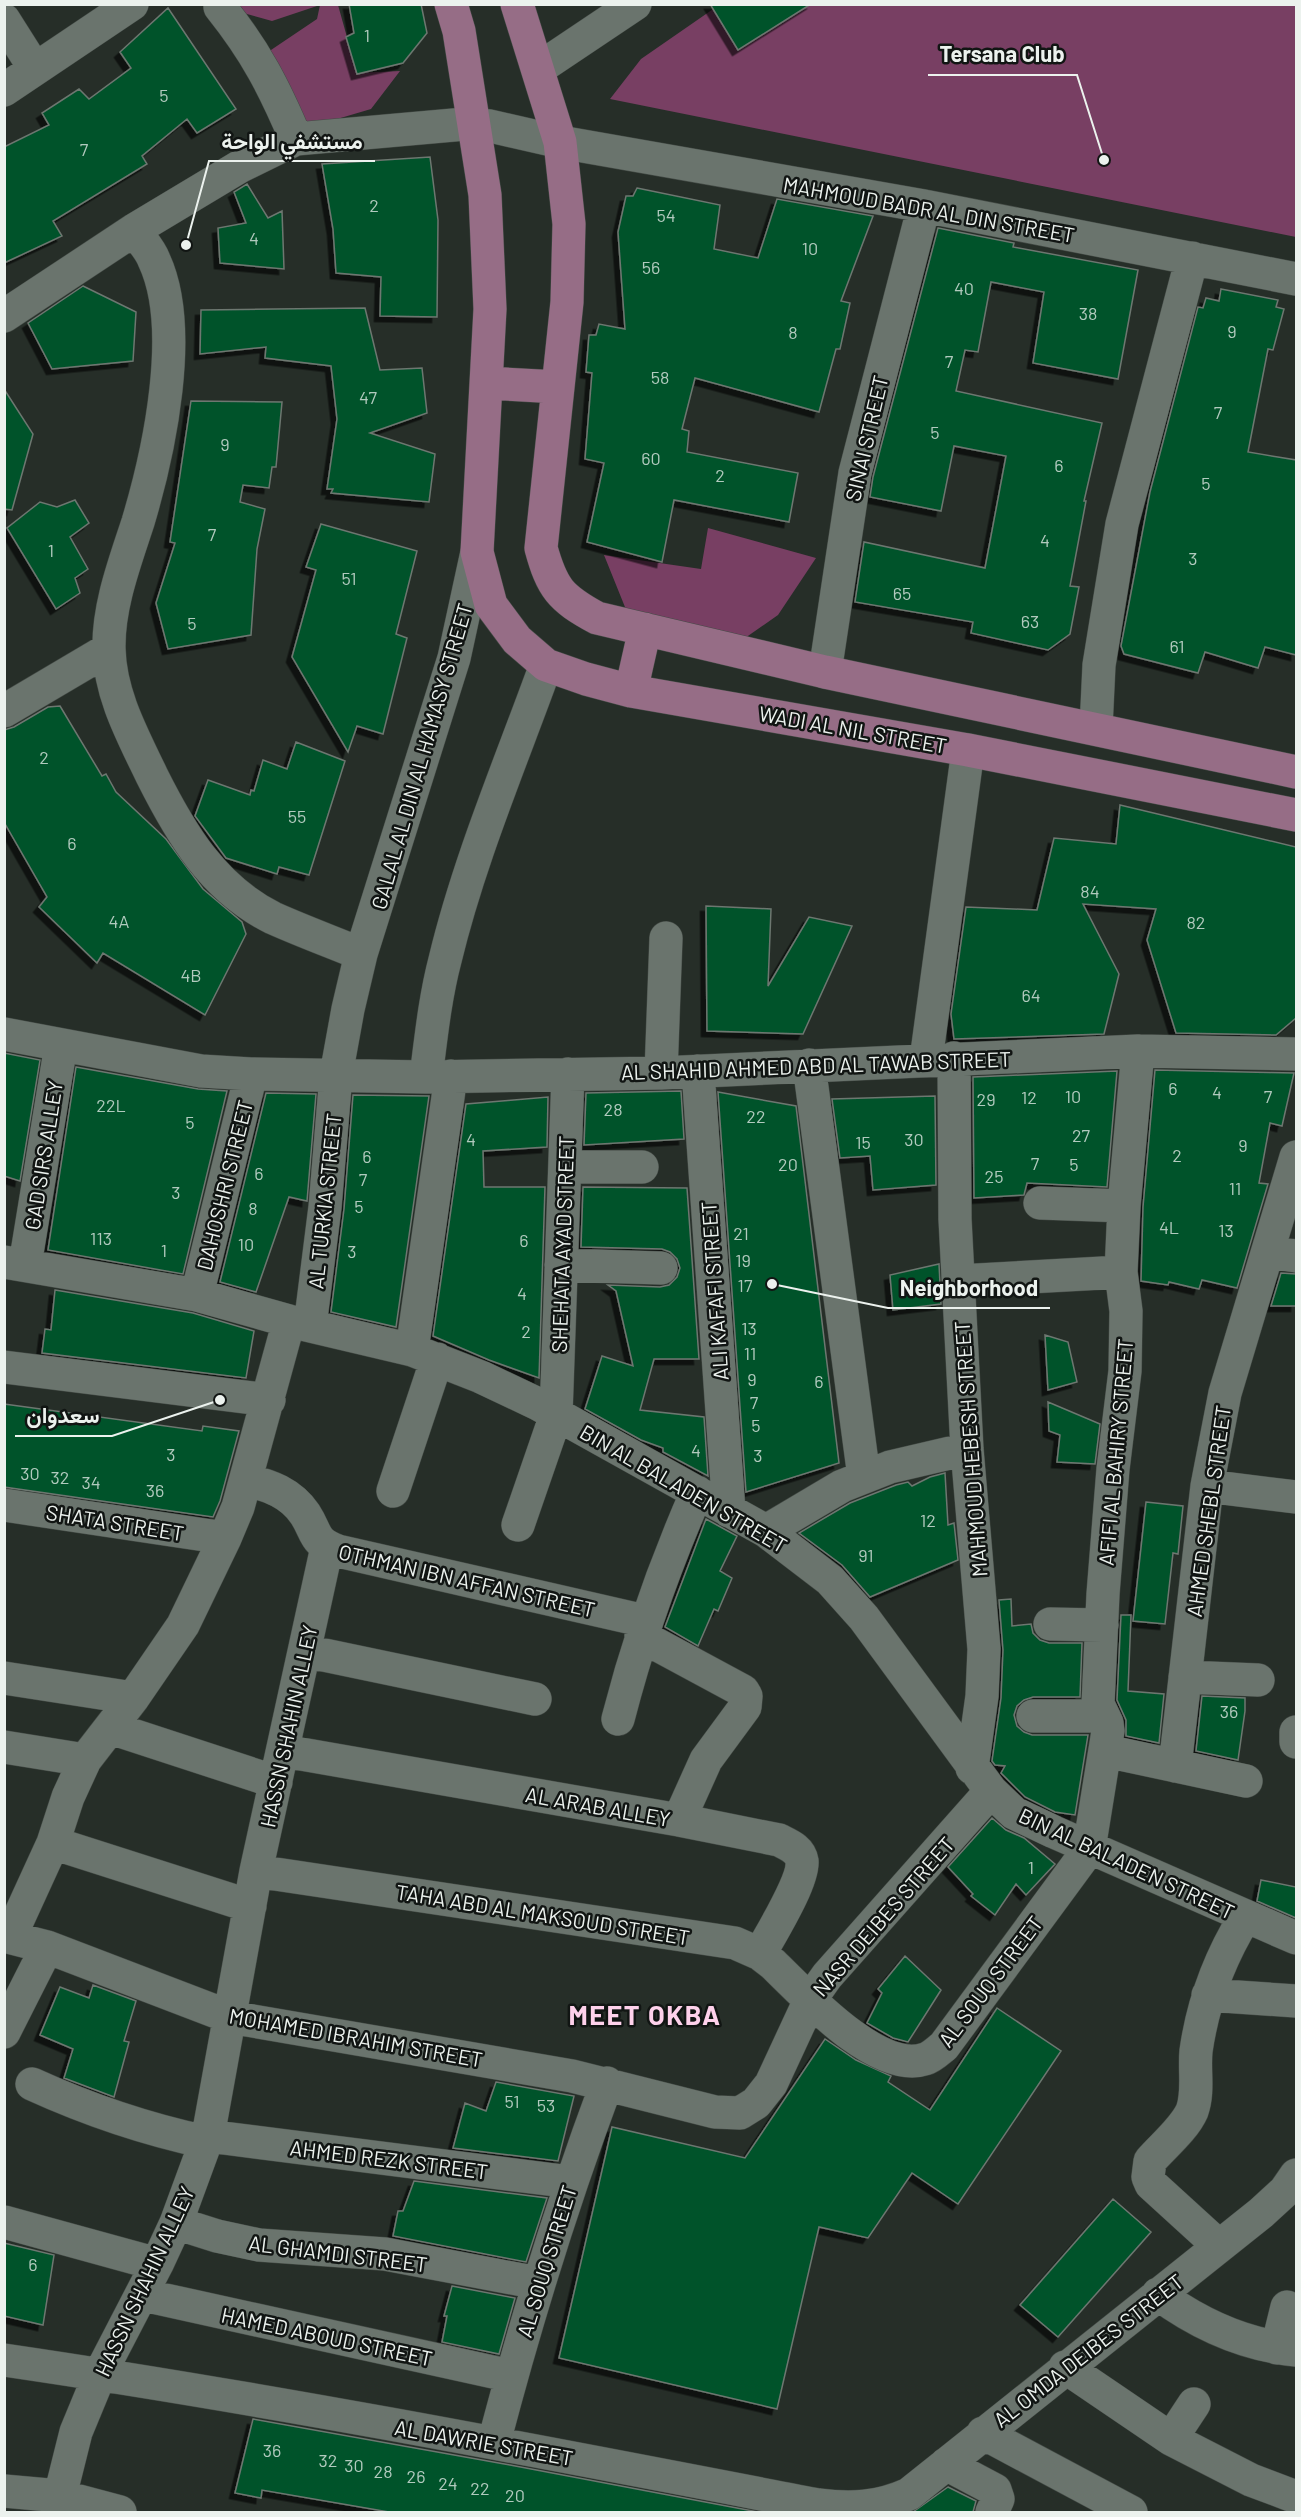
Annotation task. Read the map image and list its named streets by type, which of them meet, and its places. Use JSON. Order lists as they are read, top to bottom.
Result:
{
  "streets": {
    "main road": ["WADI AL NIL STREET", "GALAL AL DIN AL HAMASY STREET"],
    "street": [
      "MAHMOUD BADR AL DIN STREET",
      "SINAI STREET",
      "AL SHAHID AHMED ABD AL TAWAB STREET",
      "GAD SIRS ALLEY",
      "DAHOSHRI STREET",
      "AL TURKIA STREET",
      "SHEHATA AYAD STREET",
      "ALI KAFAFI STREET",
      "MAHMOUD HEBESH STREET",
      "AFIFI AL BAHIRY STREET",
      "BIN AL BALADEN STREET",
      "AHMED SHEBL STREET",
      "SHATA STREET",
      "OTHMAN IBN AFFAN STREET",
      "HASSN SHAHIN ALLEY",
      "AL ARAB ALLEY",
      "TAHA ABD AL MAKSOUD STREET",
      "NASR DEIBES STREET",
      "AL SOUQ STREET",
      "MOHAMED IBRAHIM STREET",
      "AHMED REZK STREET",
      "AL GHAMDI STREET",
      "HAMED ABOUD STREET",
      "AL OMDA DEIBES STREET",
      "AL DAWRIE STREET"
    ]
  },
  "crossings": [
    ["MAHMOUD BADR AL DIN STREET", "SINAI STREET"],
    ["MAHMOUD BADR AL DIN STREET", "GALAL AL DIN AL HAMASY STREET"],
    ["WADI AL NIL STREET", "GALAL AL DIN AL HAMASY STREET"],
    ["WADI AL NIL STREET", "MAHMOUD HEBESH STREET"],
    ["GALAL AL DIN AL HAMASY STREET", "AL SHAHID AHMED ABD AL TAWAB STREET"],
    ["GALAL AL DIN AL HAMASY STREET", "AL TURKIA STREET"],
    ["AL SHAHID AHMED ABD AL TAWAB STREET", "GAD SIRS ALLEY"],
    ["AL SHAHID AHMED ABD AL TAWAB STREET", "DAHOSHRI STREET"],
    ["AL SHAHID AHMED ABD AL TAWAB STREET", "AL TURKIA STREET"],
    ["AL SHAHID AHMED ABD AL TAWAB STREET", "SHEHATA AYAD STREET"],
    ["AL SHAHID AHMED ABD AL TAWAB STREET", "ALI KAFAFI STREET"],
    ["AL SHAHID AHMED ABD AL TAWAB STREET", "MAHMOUD HEBESH STREET"],
    ["AL SHAHID AHMED ABD AL TAWAB STREET", "AFIFI AL BAHIRY STREET"],
    ["GAD SIRS ALLEY", "BIN AL BALADEN STREET"],
    ["DAHOSHRI STREET", "BIN AL BALADEN STREET"],
    ["AL TURKIA STREET", "BIN AL BALADEN STREET"],
    ["AL TURKIA STREET", "SHATA STREET"],
    ["AL TURKIA STREET", "OTHMAN IBN AFFAN STREET"],
    ["AL TURKIA STREET", "AL ARAB ALLEY"],
    ["AL TURKIA STREET", "MOHAMED IBRAHIM STREET"],
    ["SHEHATA AYAD STREET", "BIN AL BALADEN STREET"],
    ["ALI KAFAFI STREET", "BIN AL BALADEN STREET"],
    ["MAHMOUD HEBESH STREET", "BIN AL BALADEN STREET"],
    ["MAHMOUD HEBESH STREET", "NASR DEIBES STREET"],
    ["AFIFI AL BAHIRY STREET", "BIN AL BALADEN STREET"],
    ["AFIFI AL BAHIRY STREET", "AL SOUQ STREET"],
    ["BIN AL BALADEN STREET", "NASR DEIBES STREET"],
    ["BIN AL BALADEN STREET", "AL SOUQ STREET"],
    ["OTHMAN IBN AFFAN STREET", "HASSN SHAHIN ALLEY"],
    ["OTHMAN IBN AFFAN STREET", "AL ARAB ALLEY"],
    ["HASSN SHAHIN ALLEY", "AL ARAB ALLEY"],
    ["HASSN SHAHIN ALLEY", "TAHA ABD AL MAKSOUD STREET"],
    ["HASSN SHAHIN ALLEY", "MOHAMED IBRAHIM STREET"],
    ["HASSN SHAHIN ALLEY", "AHMED REZK STREET"],
    ["HASSN SHAHIN ALLEY", "AL GHAMDI STREET"],
    ["HASSN SHAHIN ALLEY", "HAMED ABOUD STREET"],
    ["HASSN SHAHIN ALLEY", "AL DAWRIE STREET"],
    ["AL ARAB ALLEY", "TAHA ABD AL MAKSOUD STREET"],
    ["TAHA ABD AL MAKSOUD STREET", "NASR DEIBES STREET"],
    ["TAHA ABD AL MAKSOUD STREET", "AL SOUQ STREET"],
    ["NASR DEIBES STREET", "AL SOUQ STREET"],
    ["NASR DEIBES STREET", "MOHAMED IBRAHIM STREET"],
    ["AL SOUQ STREET", "MOHAMED IBRAHIM STREET"],
    ["AL SOUQ STREET", "AHMED REZK STREET"],
    ["AL SOUQ STREET", "AL GHAMDI STREET"],
    ["AL SOUQ STREET", "HAMED ABOUD STREET"],
    ["AL SOUQ STREET", "AL DAWRIE STREET"],
    ["AL OMDA DEIBES STREET", "AL DAWRIE STREET"]
  ],
  "districts": ["MEET OKBA"],
  "places": [
    "Tersana Club",
    "مستشفي الواحة",
    "Neighborhood",
    "سعدوان"
  ],
  "house_numbers": [
    "1",
    "5",
    "7",
    "2",
    "54",
    "4",
    "10",
    "56",
    "40",
    "38",
    "9",
    "8",
    "7",
    "58",
    "47",
    "7",
    "5",
    "9",
    "60",
    "6",
    "2",
    "5",
    "7",
    "4",
    "1",
    "3",
    "51",
    "65",
    "63",
    "5",
    "61",
    "2",
    "55",
    "6",
    "84",
    "4A",
    "82",
    "4B",
    "64",
    "6",
    "4",
    "10",
    "7",
    "12",
    "29",
    "22L",
    "28",
    "22",
    "5",
    "27",
    "4",
    "30",
    "15",
    "9",
    "2",
    "6",
    "7",
    "20",
    "5",
    "6",
    "25",
    "7",
    "11",
    "3",
    "5",
    "8",
    "4L",
    "13",
    "21",
    "113",
    "6",
    "10",
    "1",
    "3",
    "19",
    "17",
    "4",
    "13",
    "2",
    "11",
    "9",
    "6",
    "7",
    "5",
    "4",
    "3",
    "3",
    "30",
    "32",
    "34",
    "36",
    "12",
    "91",
    "36",
    "1",
    "51",
    "53",
    "6",
    "36",
    "32",
    "30",
    "28",
    "26",
    "24",
    "22",
    "20"
  ]
}
